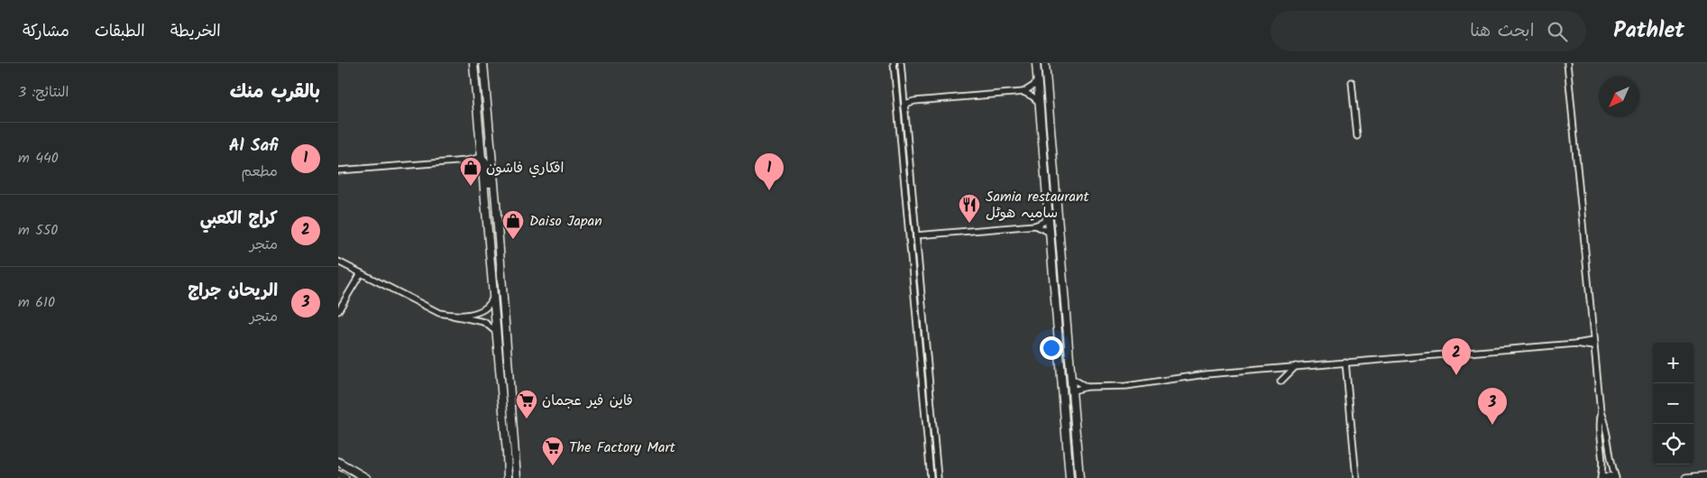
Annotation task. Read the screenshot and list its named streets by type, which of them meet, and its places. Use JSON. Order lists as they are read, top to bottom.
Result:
{
  "places": {
    "shop": ["افكاري فاشون", "Daiso Japan"],
    "restaurant": ["Samia restaurant سامیہ ھوٹل"],
    "supermarket": ["فاين فير عجمان", "The Factory Mart"]
  },
  "north": "bottom left",
  "page": {
    "header": "Pathlet",
    "search": "ابحث هنا",
    "nav": ["الخريطة", "الطبقات", "مشاركة"],
    "heading": ["بالقرب منك", "النتائج: 3"],
    "list": [
      {
        "mark": "1",
        "name": "Al Safi",
        "note": "مطعم",
        "value": "440 m"
      },
      {
        "mark": "2",
        "name": "كراج الكعبي",
        "note": "متجر",
        "value": "550 m"
      },
      {
        "mark": "3",
        "name": "الريحان جراج",
        "note": "متجر",
        "value": "610 m"
      }
    ],
    "pins": ["1", "2", "3"],
    "map_buttons": ["+", "−"]
  }
}
